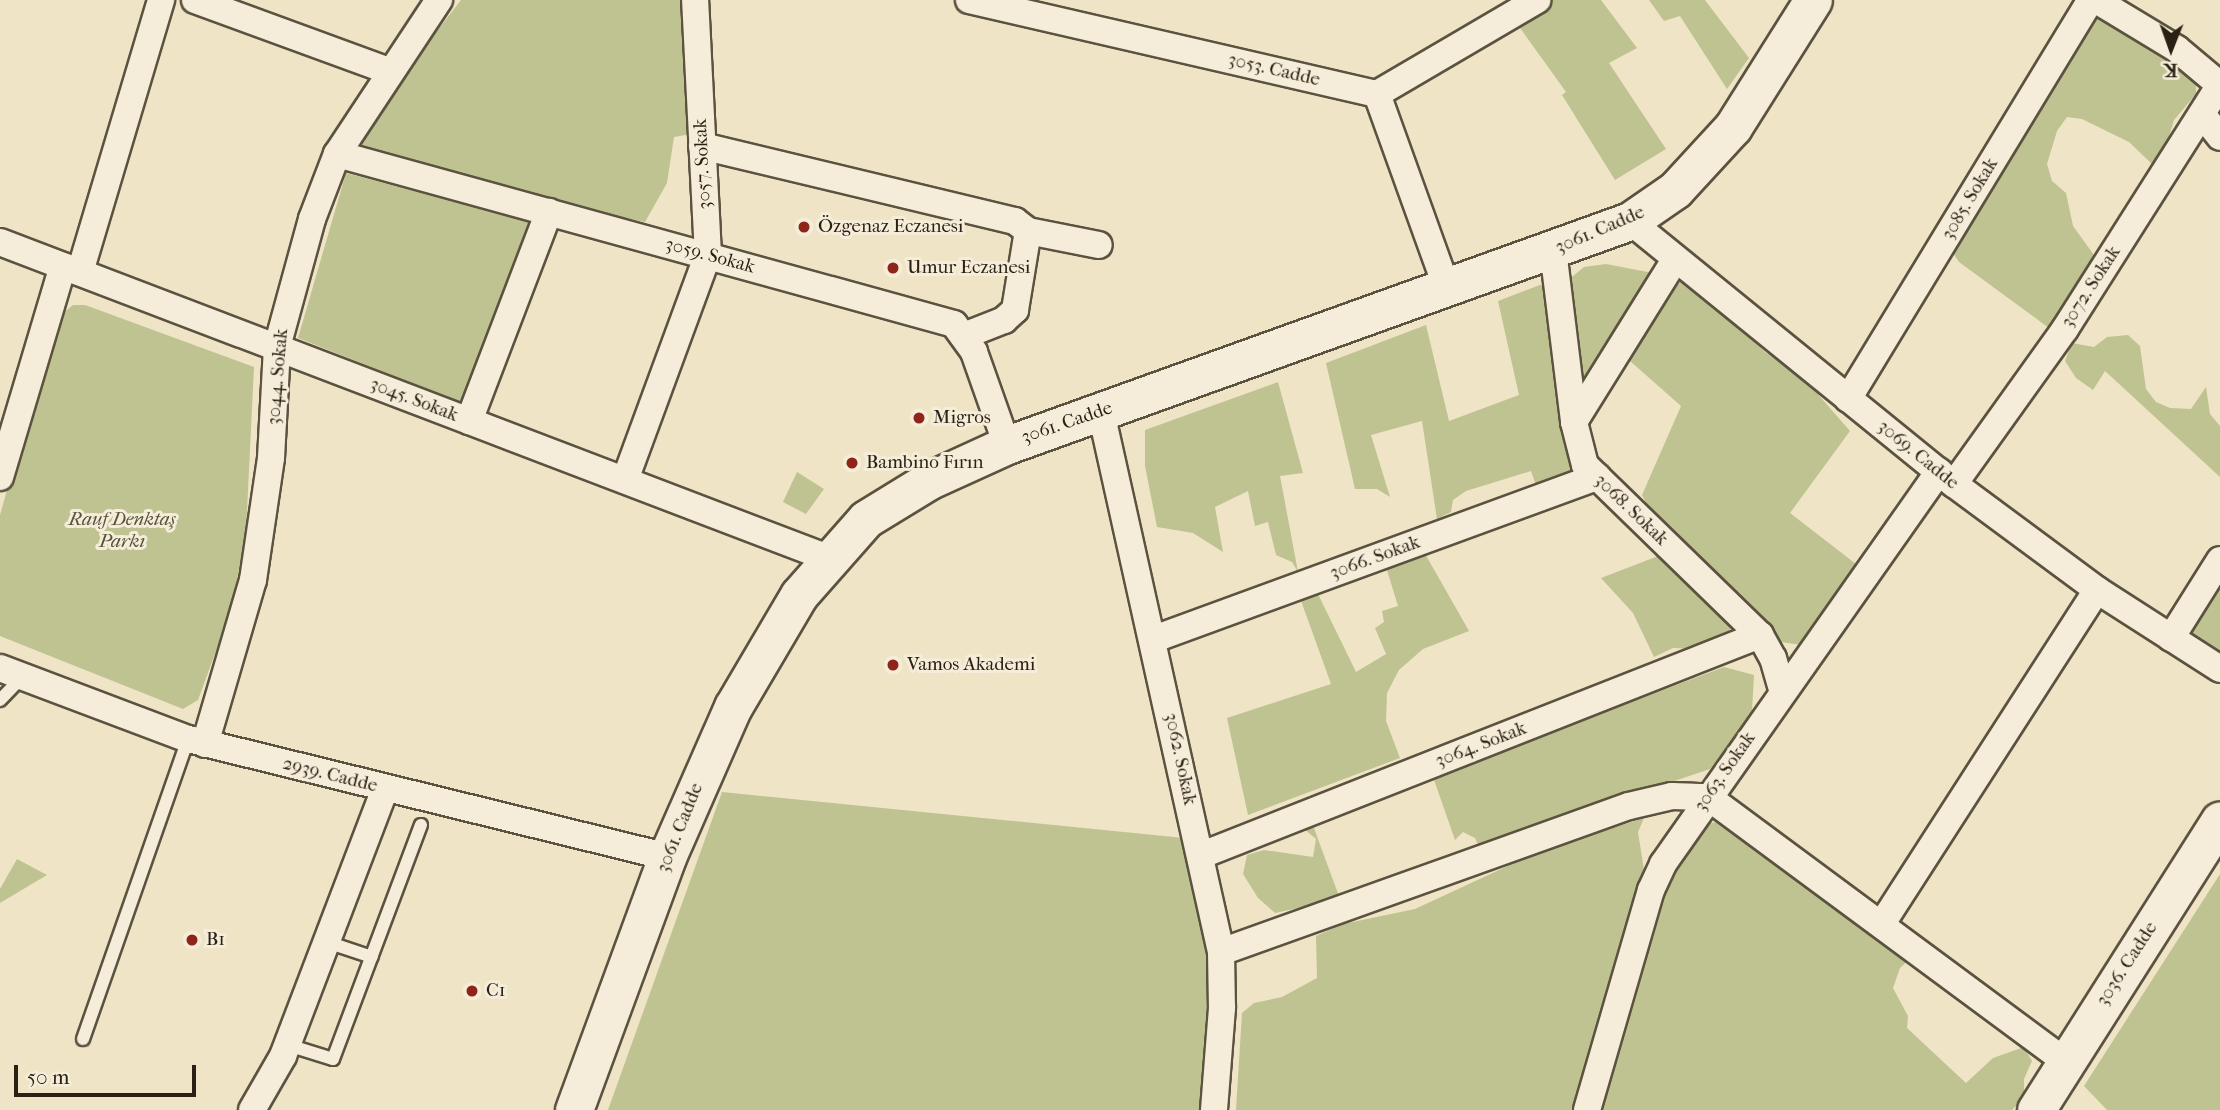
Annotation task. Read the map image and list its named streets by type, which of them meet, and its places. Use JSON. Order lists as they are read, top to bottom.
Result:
{
  "streets": {
    "street": [
      "3053. Cadde",
      "3057. Sokak",
      "3085. Sokak",
      "3061. Cadde",
      "3059. Sokak",
      "3072. Sokak",
      "3044. Sokak",
      "3045. Sokak",
      "3069. Cadde",
      "3068. Sokak",
      "3066. Sokak",
      "3064. Sokak",
      "3062. Sokak",
      "3063. Sokak",
      "2939. Cadde",
      "3036. Cadde"
    ]
  },
  "crossings": [
    ["3057. Sokak", "3059. Sokak"],
    ["3057. Sokak", "3045. Sokak"],
    ["3085. Sokak", "3069. Cadde"],
    ["3061. Cadde", "3045. Sokak"],
    ["3061. Cadde", "3069. Cadde"],
    ["3061. Cadde", "3068. Sokak"],
    ["3061. Cadde", "3062. Sokak"],
    ["3061. Cadde", "2939. Cadde"],
    ["3059. Sokak", "3044. Sokak"],
    ["3072. Sokak", "3069. Cadde"],
    ["3072. Sokak", "3063. Sokak"],
    ["3044. Sokak", "3045. Sokak"],
    ["3044. Sokak", "2939. Cadde"],
    ["3069. Cadde", "3063. Sokak"],
    ["3068. Sokak", "3066. Sokak"],
    ["3068. Sokak", "3064. Sokak"],
    ["3068. Sokak", "3063. Sokak"],
    ["3066. Sokak", "3062. Sokak"],
    ["3064. Sokak", "3062. Sokak"]
  ],
  "parks": ["Rauf Denktaş Parkı"],
  "places": [
    "Özgenaz Eczanesi",
    "Umur Eczanesi",
    "Migros",
    "Bambino Fırın",
    "Vamos Akademi",
    "B1",
    "C1"
  ],
  "scale_bar": "50 m",
  "north": "bottom"
}
